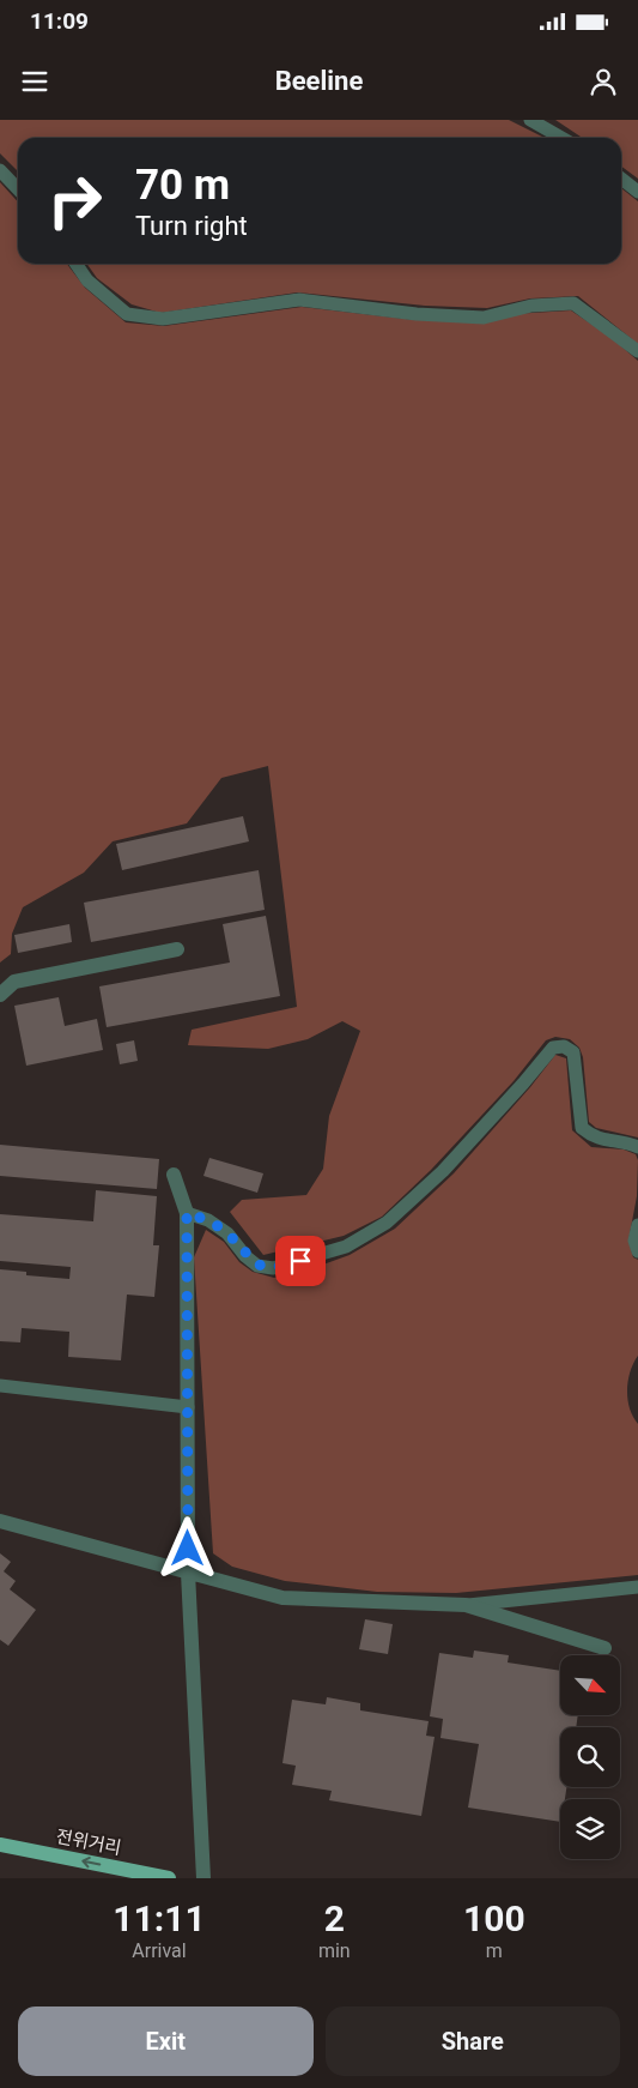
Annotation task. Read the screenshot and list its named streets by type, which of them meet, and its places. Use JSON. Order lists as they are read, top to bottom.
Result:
{
  "streets": {
    "main road": ["전위거리"]
  },
  "one_way": ["전위거리"],
  "north": "bottom right",
  "page": {
    "status": "11:09",
    "header": "Beeline",
    "turn": ["70 m", "Turn right"],
    "eta": [
      "11:11",
      "Arrival",
      "2",
      "min",
      "100",
      "m"
    ],
    "buttons": ["Exit", "Share"]
  }
}
